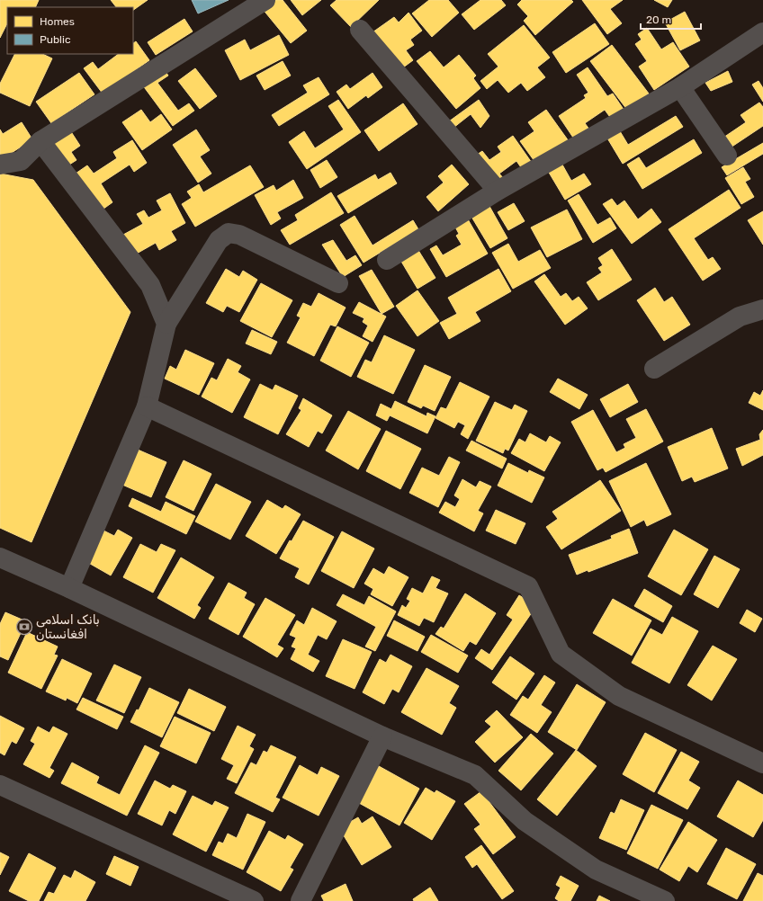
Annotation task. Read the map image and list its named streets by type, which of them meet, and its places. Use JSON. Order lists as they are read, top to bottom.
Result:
{
  "places": {
    "bank": ["بانک اسلامی افغانستان"]
  },
  "legend": ["Homes", "Public"],
  "scale_bar": "20 m"
}
